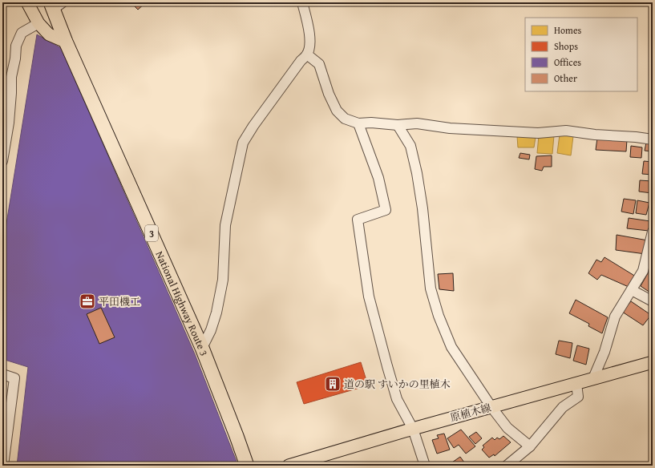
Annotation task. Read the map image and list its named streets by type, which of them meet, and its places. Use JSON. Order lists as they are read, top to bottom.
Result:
{
  "streets": {
    "highway": ["3", "National Highway Route 3"],
    "main road": ["原植木線"]
  },
  "places": {
    "office": ["平田機工"],
    "building": ["道の駅 すいかの里植木"]
  },
  "legend": [
    "Homes",
    "Shops",
    "Offices",
    "Other"
  ]
}
